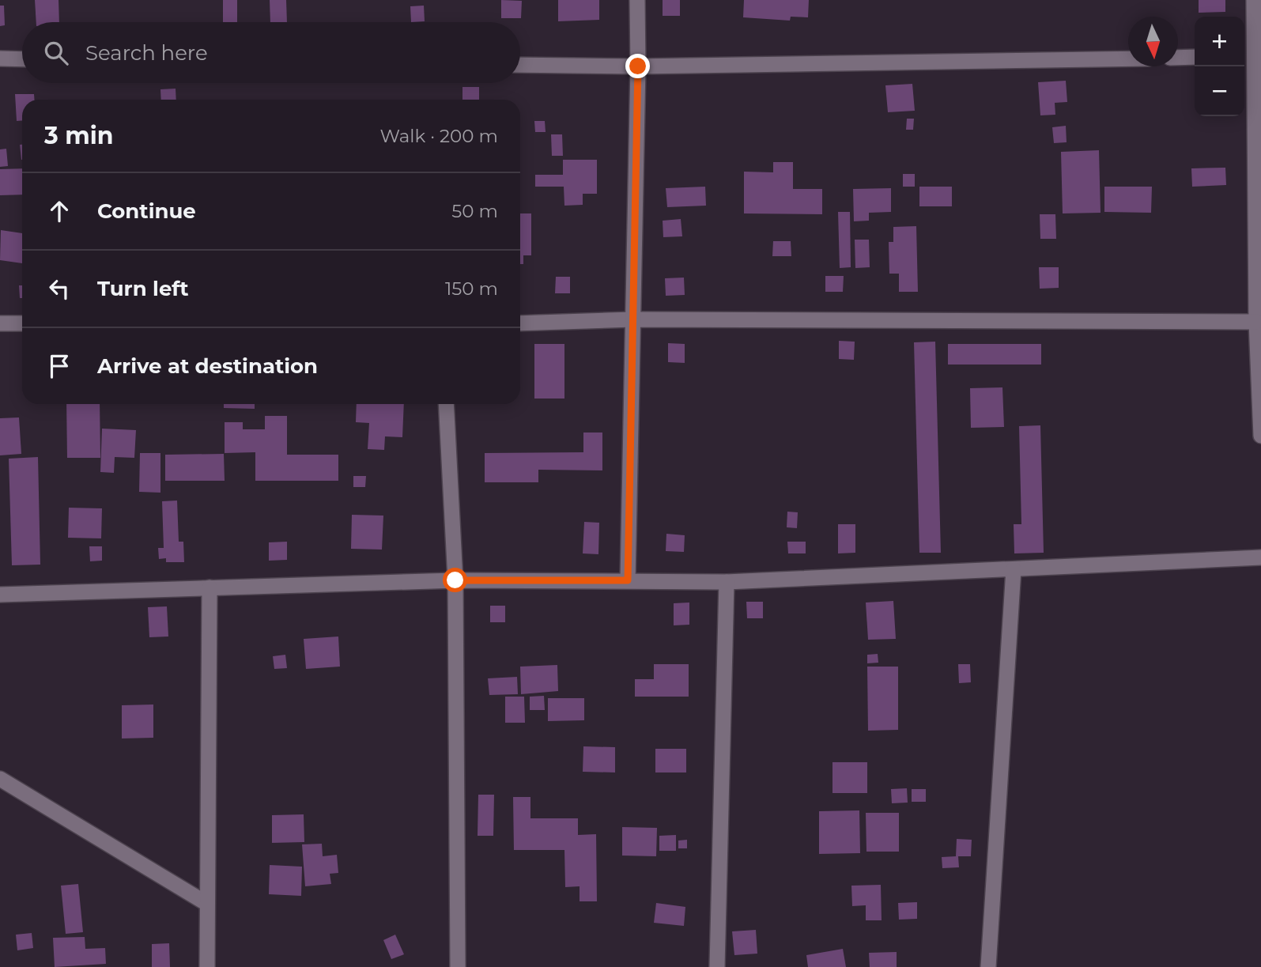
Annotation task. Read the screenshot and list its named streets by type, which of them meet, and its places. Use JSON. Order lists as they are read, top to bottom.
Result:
{
  "north": "bottom",
  "page": {
    "map_buttons": ["+", "−"],
    "search": "Search here",
    "heading": ["3 min", "Walk · 200 m"],
    "list": [
      ["Continue", "50 m"],
      ["Turn left", "150 m"],
      "Arrive at destination"
    ]
  }
}
